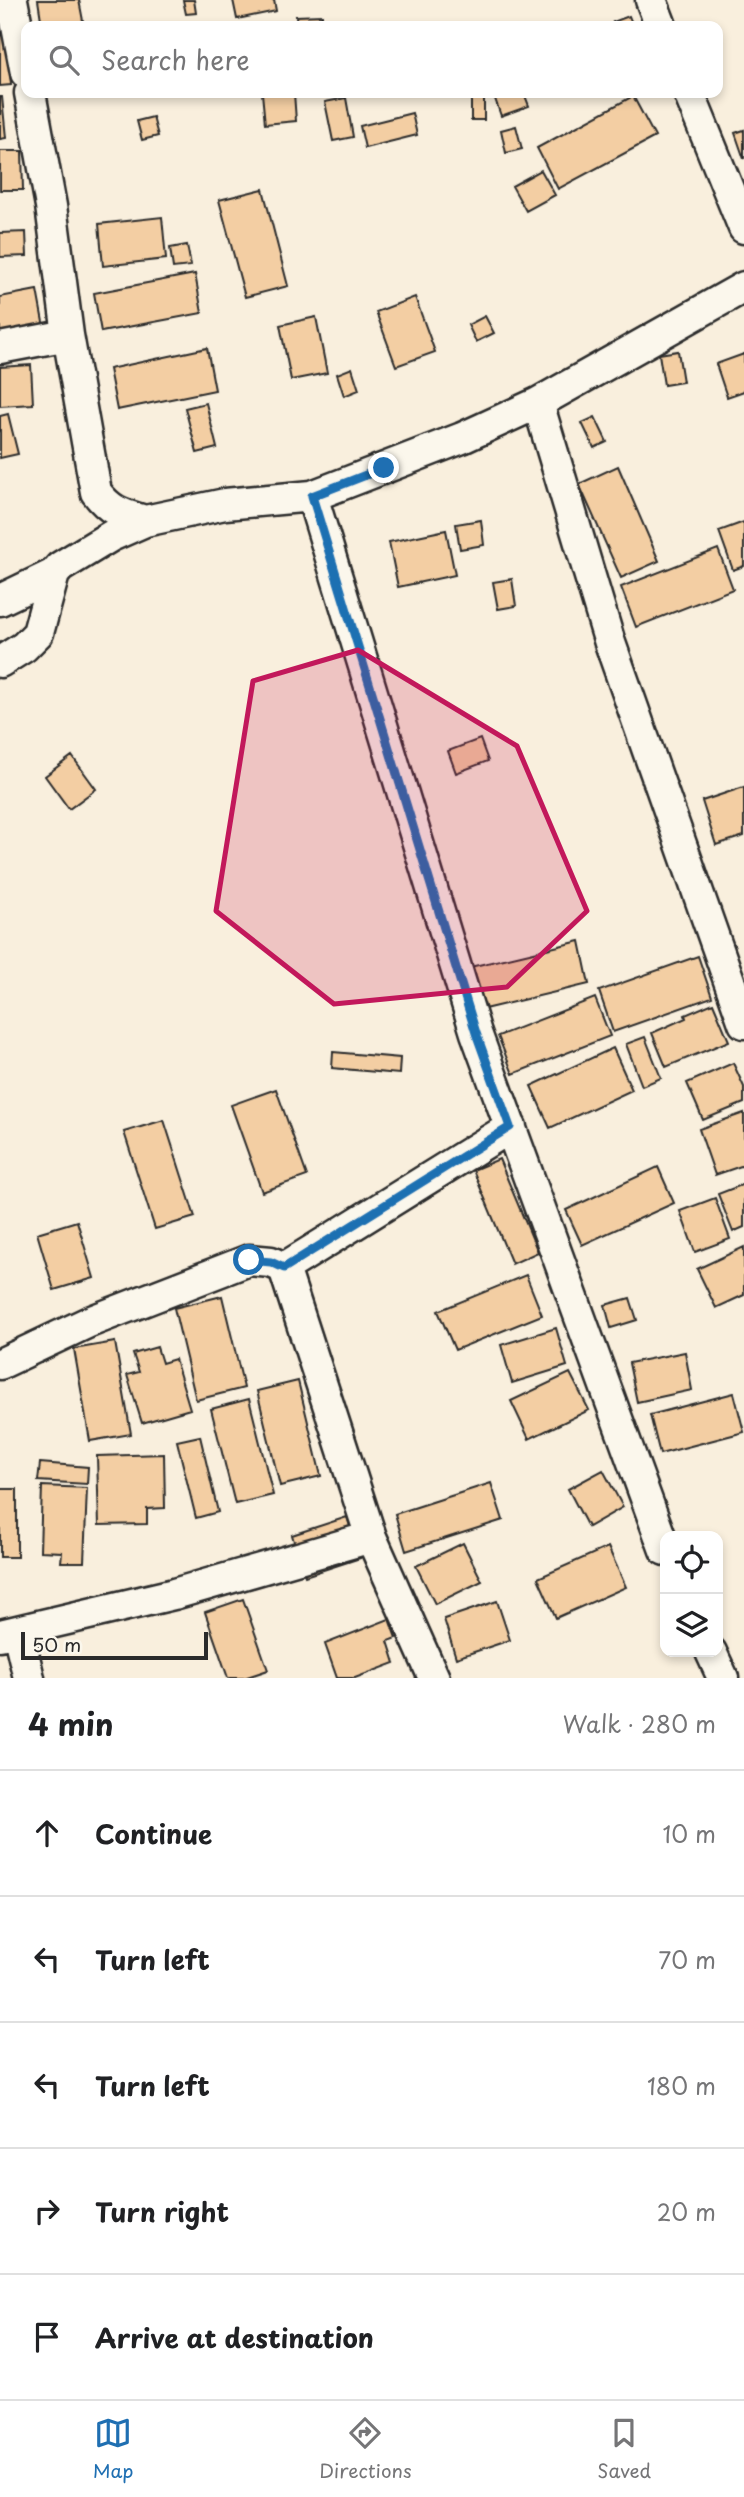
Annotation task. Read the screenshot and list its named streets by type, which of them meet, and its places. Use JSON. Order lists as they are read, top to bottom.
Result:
{
  "scale_bar": "50 m",
  "page": {
    "search": "Search here",
    "scale": "50 m",
    "heading": ["4 min", "Walk · 280 m"],
    "list": [
      ["Continue", "10 m"],
      ["Turn left", "70 m"],
      ["Turn left", "180 m"],
      ["Turn right", "20 m"],
      "Arrive at destination"
    ],
    "nav": ["Map", "Directions", "Saved"]
  }
}
